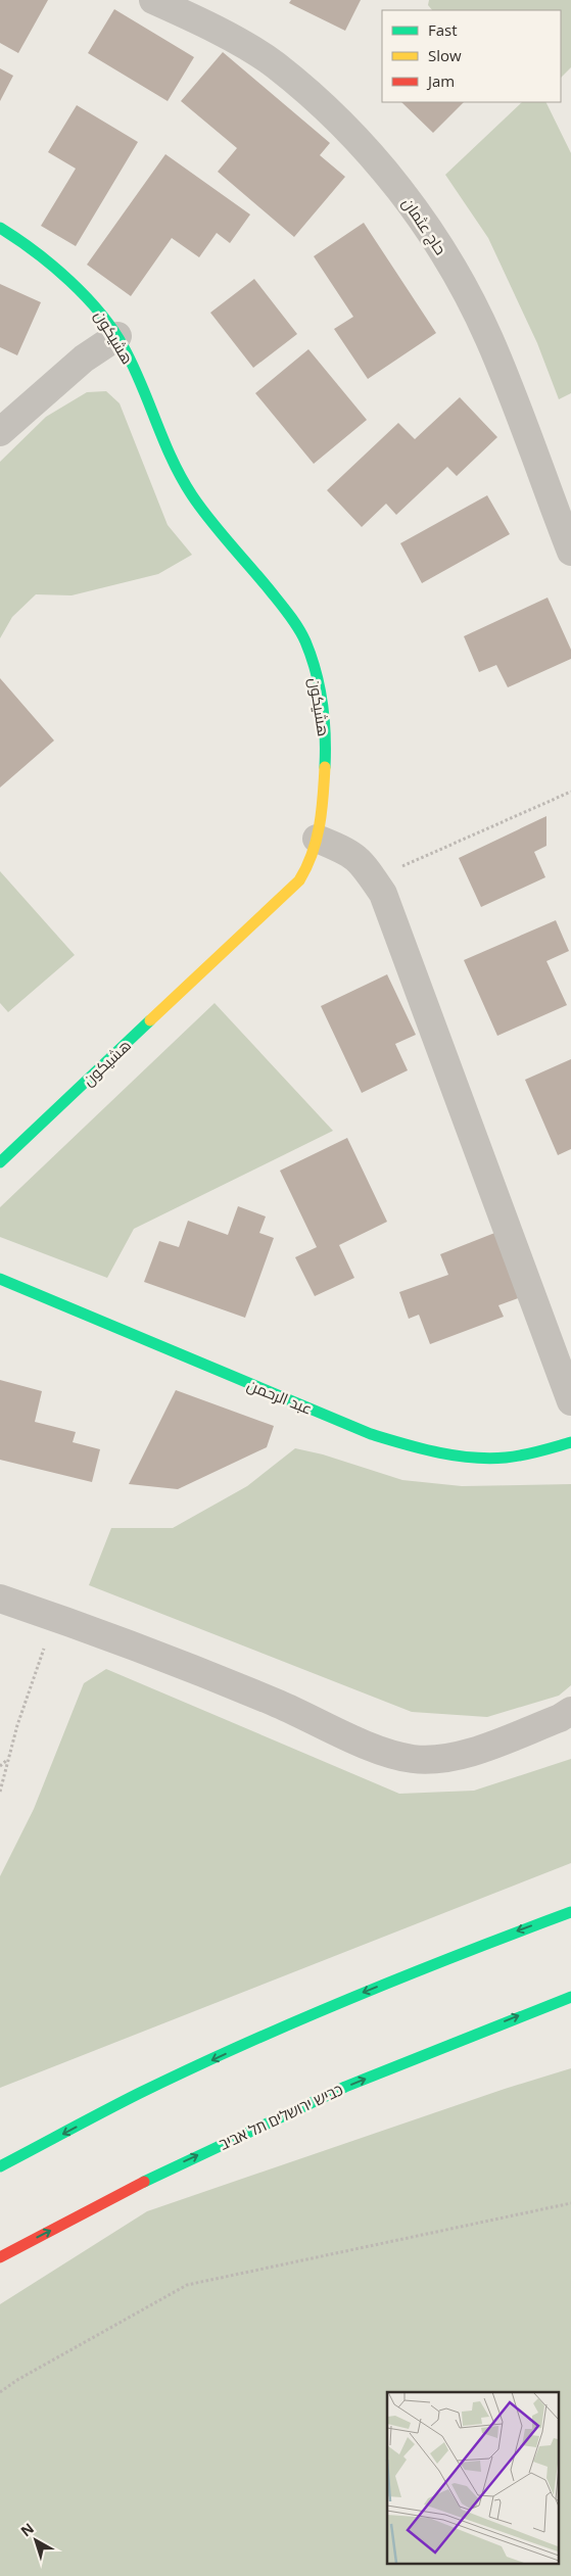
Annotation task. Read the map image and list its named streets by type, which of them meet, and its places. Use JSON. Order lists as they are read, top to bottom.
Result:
{
  "streets": {
    "main road": ["هشيكون", "عبد الرحمن", "כביש ירושלים תל אביב"],
    "street": ["حاج عثمان"]
  },
  "legend": ["Fast", "Slow", "Jam"],
  "north": "top left"
}
